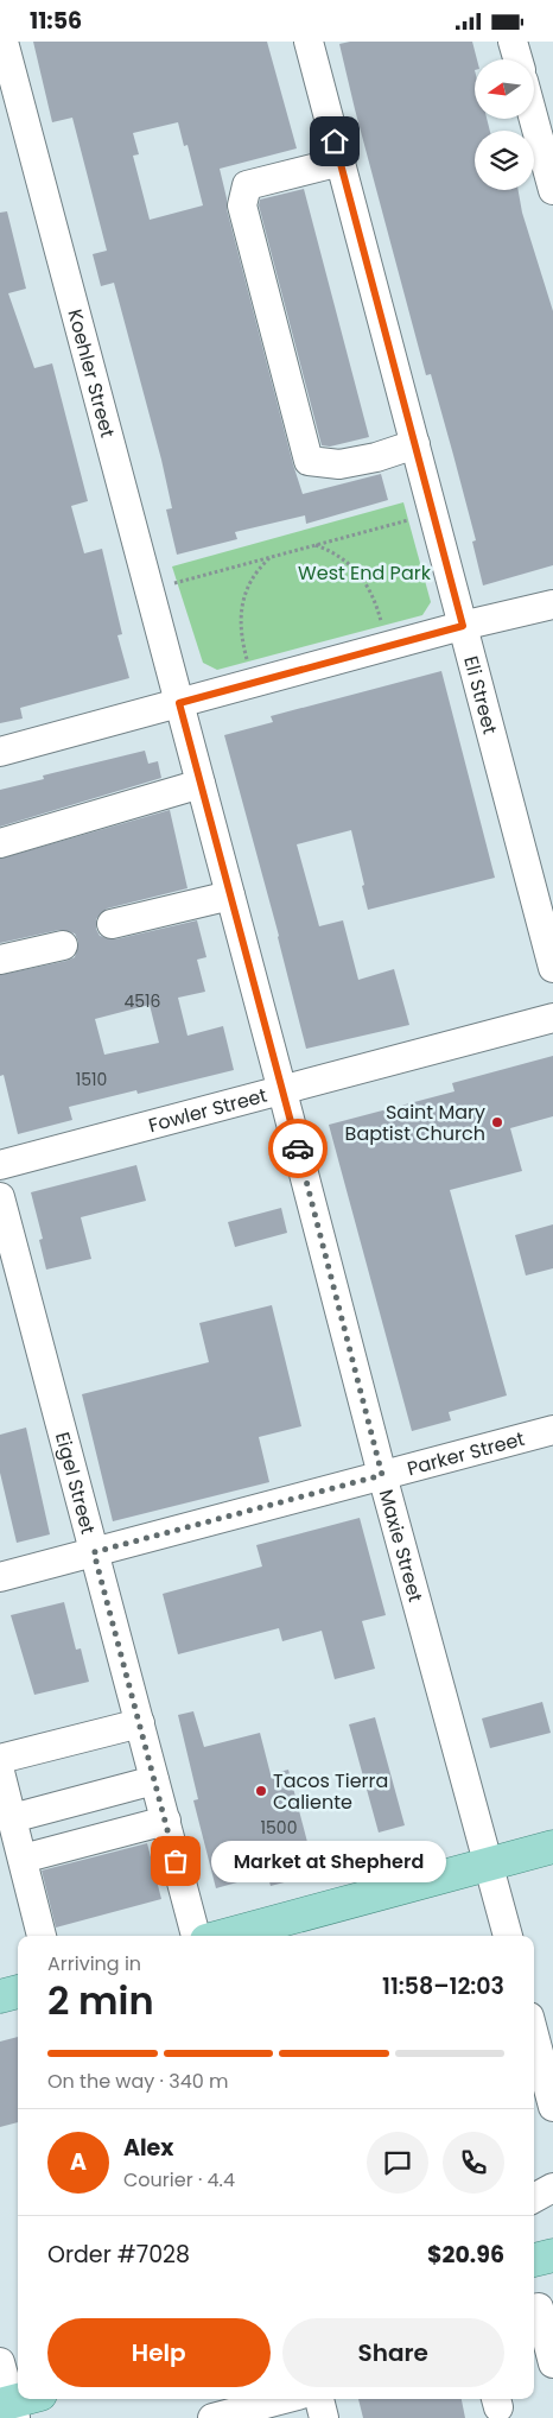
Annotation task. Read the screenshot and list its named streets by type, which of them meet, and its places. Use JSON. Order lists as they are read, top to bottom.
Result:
{
  "streets": {
    "street": [
      "Koehler Street",
      "Eli Street",
      "Fowler Street",
      "Parker Street",
      "Eigel Street",
      "Maxie Street"
    ]
  },
  "crossings": [
    ["Koehler Street", "Maxie Street"],
    ["Fowler Street", "Maxie Street"],
    ["Parker Street", "Eigel Street"],
    ["Parker Street", "Maxie Street"]
  ],
  "parks": ["West End Park"],
  "places": ["Saint Mary Baptist Church", "Tacos Tierra Caliente", "Market at Shepherd"],
  "house_numbers": ["4516", "1510", "1500"],
  "north": "left",
  "page": {
    "status": "11:56",
    "bubble": "Market at Shepherd",
    "heading": ["2 min", "Arriving in", "11:58–12:03"],
    "panel": [
      "Alex",
      "Courier · 4.4",
      "Order #7028",
      "$20.96"
    ],
    "bar": "On the way · 340 m",
    "round": "A",
    "buttons": ["Help", "Share"]
  }
}
